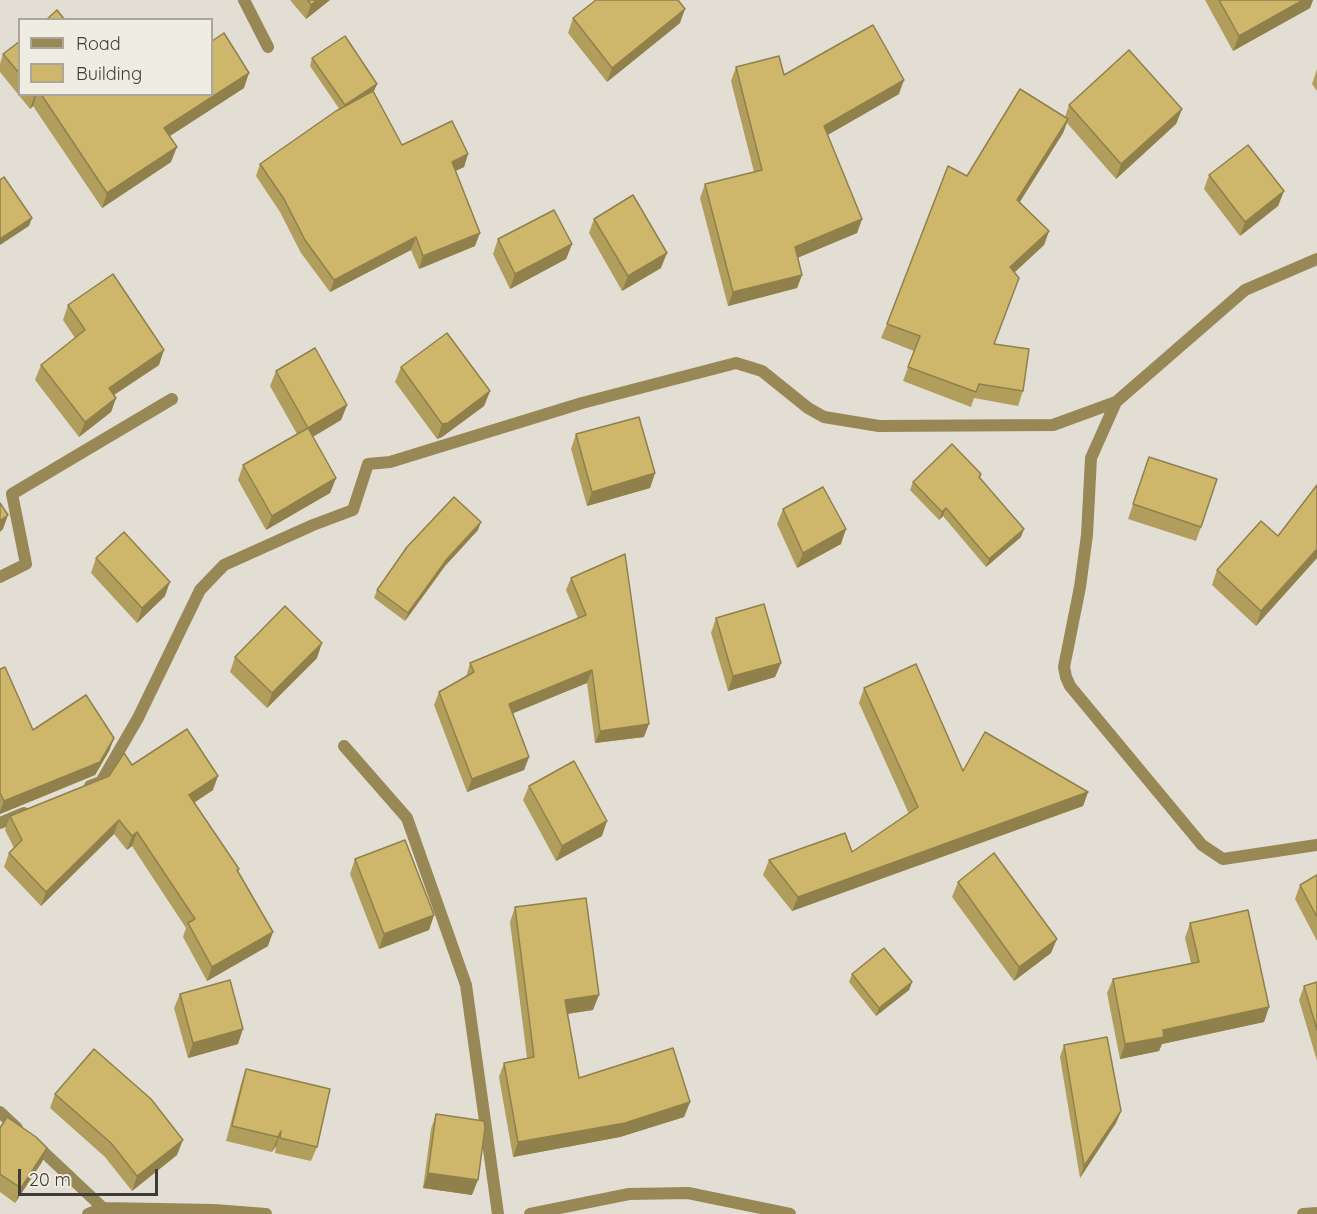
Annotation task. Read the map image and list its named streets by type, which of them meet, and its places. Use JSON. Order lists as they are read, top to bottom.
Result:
{
  "legend": ["Road", "Building"],
  "scale_bar": "20 m"
}
